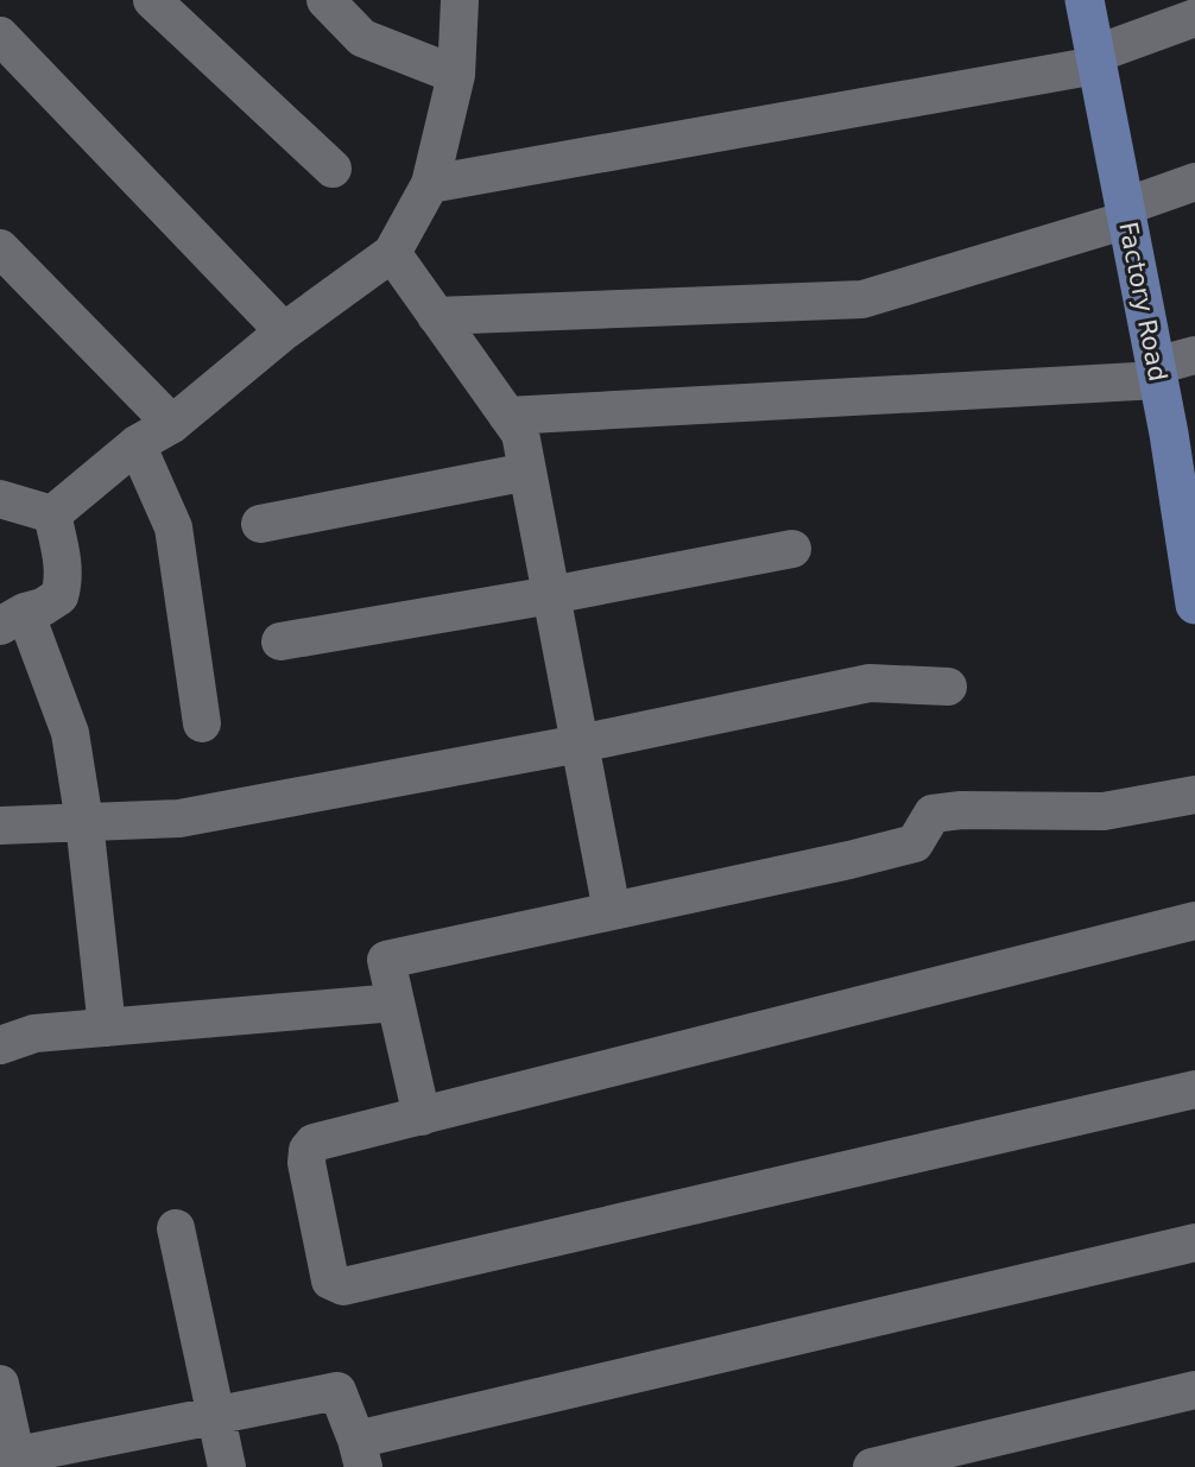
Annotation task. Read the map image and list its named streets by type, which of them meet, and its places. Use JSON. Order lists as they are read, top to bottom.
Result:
{
  "streets": {
    "main road": ["Factory Road"]
  }
}
